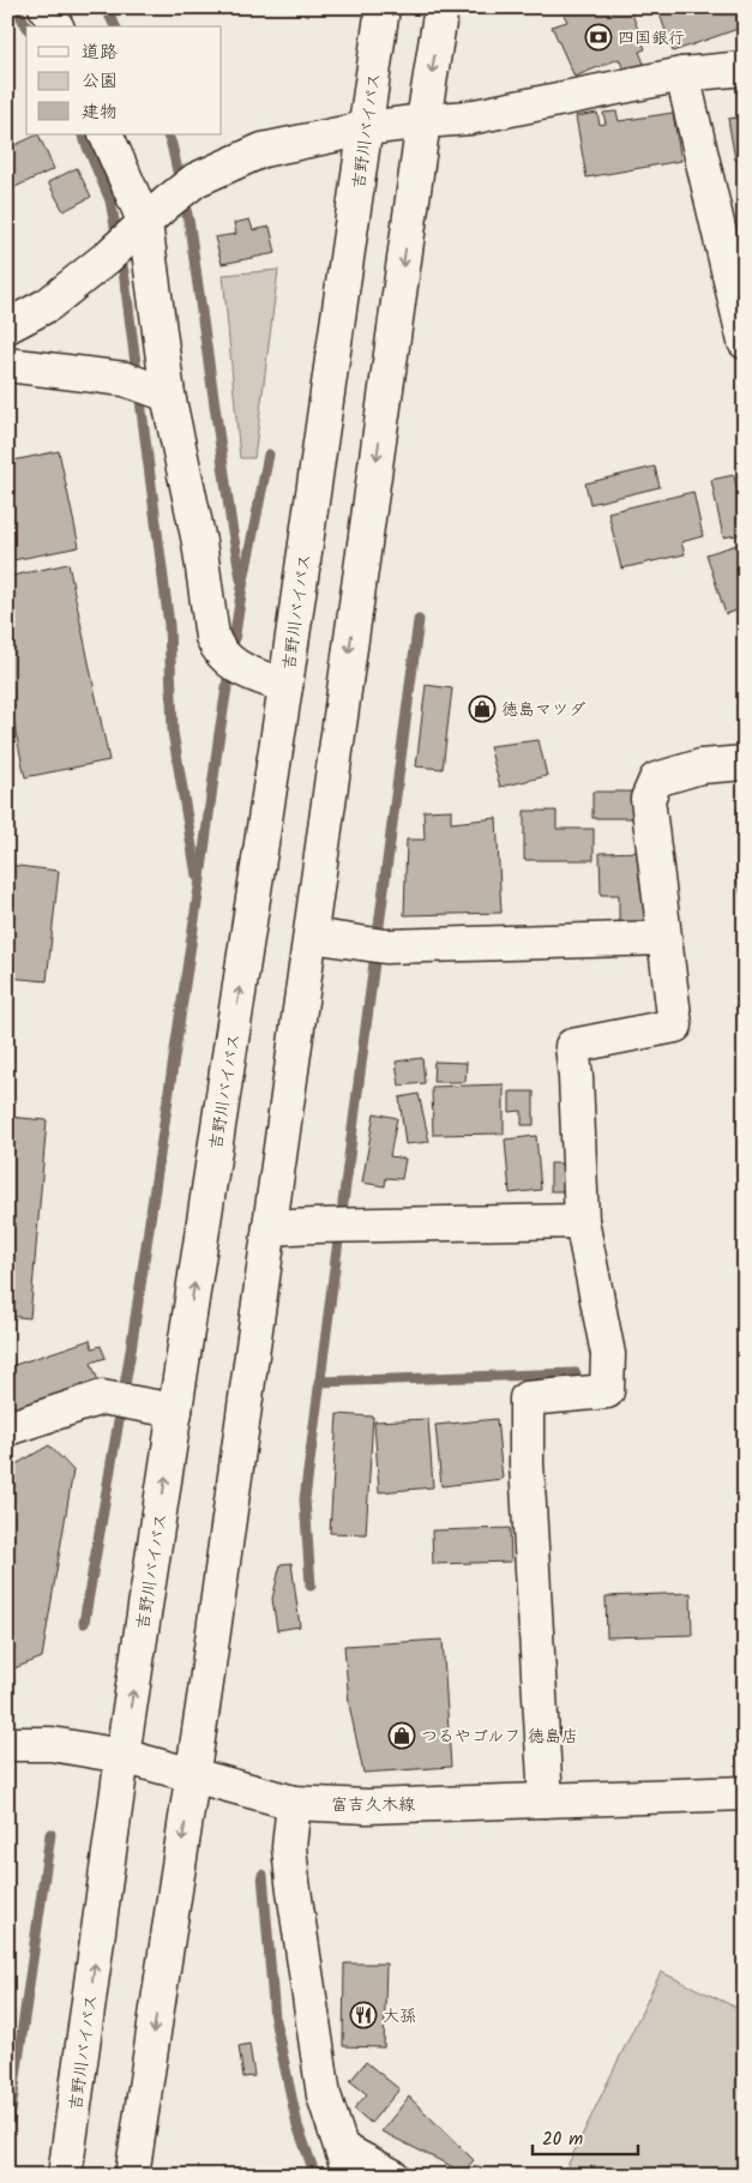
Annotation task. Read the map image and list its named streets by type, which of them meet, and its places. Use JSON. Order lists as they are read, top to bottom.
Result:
{
  "streets": {
    "main road": ["吉野川バイパス", "富吉久木線"]
  },
  "crossings": [
    ["吉野川バイパス", "富吉久木線"]
  ],
  "places": {
    "bank": ["四国銀行"],
    "shop": ["徳島マツダ", "つるやゴルフ 徳島店"],
    "restaurant": ["大孫"]
  },
  "legend": ["道路", "公園", "建物"],
  "scale_bar": "20 m"
}
